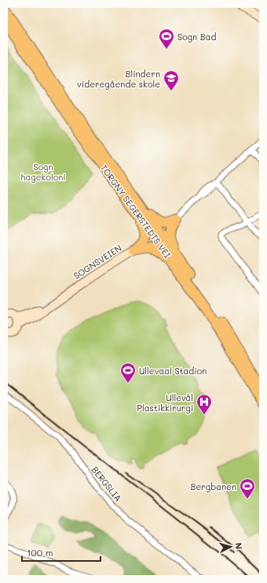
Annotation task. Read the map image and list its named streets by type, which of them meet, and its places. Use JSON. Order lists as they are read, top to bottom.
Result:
{
  "streets": {
    "highway": ["TORGNY SEGERSTEDTS VEI"],
    "main road": ["SOGNSVEIEN"],
    "street": ["BERGSLIA"]
  },
  "parks": ["Sogn hagekoloni"],
  "places": {
    "sports": ["Sogn Bad", "Ullevaal Stadion", "Bergbanen"],
    "school or university": ["Blindern videregående skole"],
    "hospital": ["Ullevål Plastikkirurgi"]
  },
  "scale_bar": "100 m",
  "north": "right"
}
